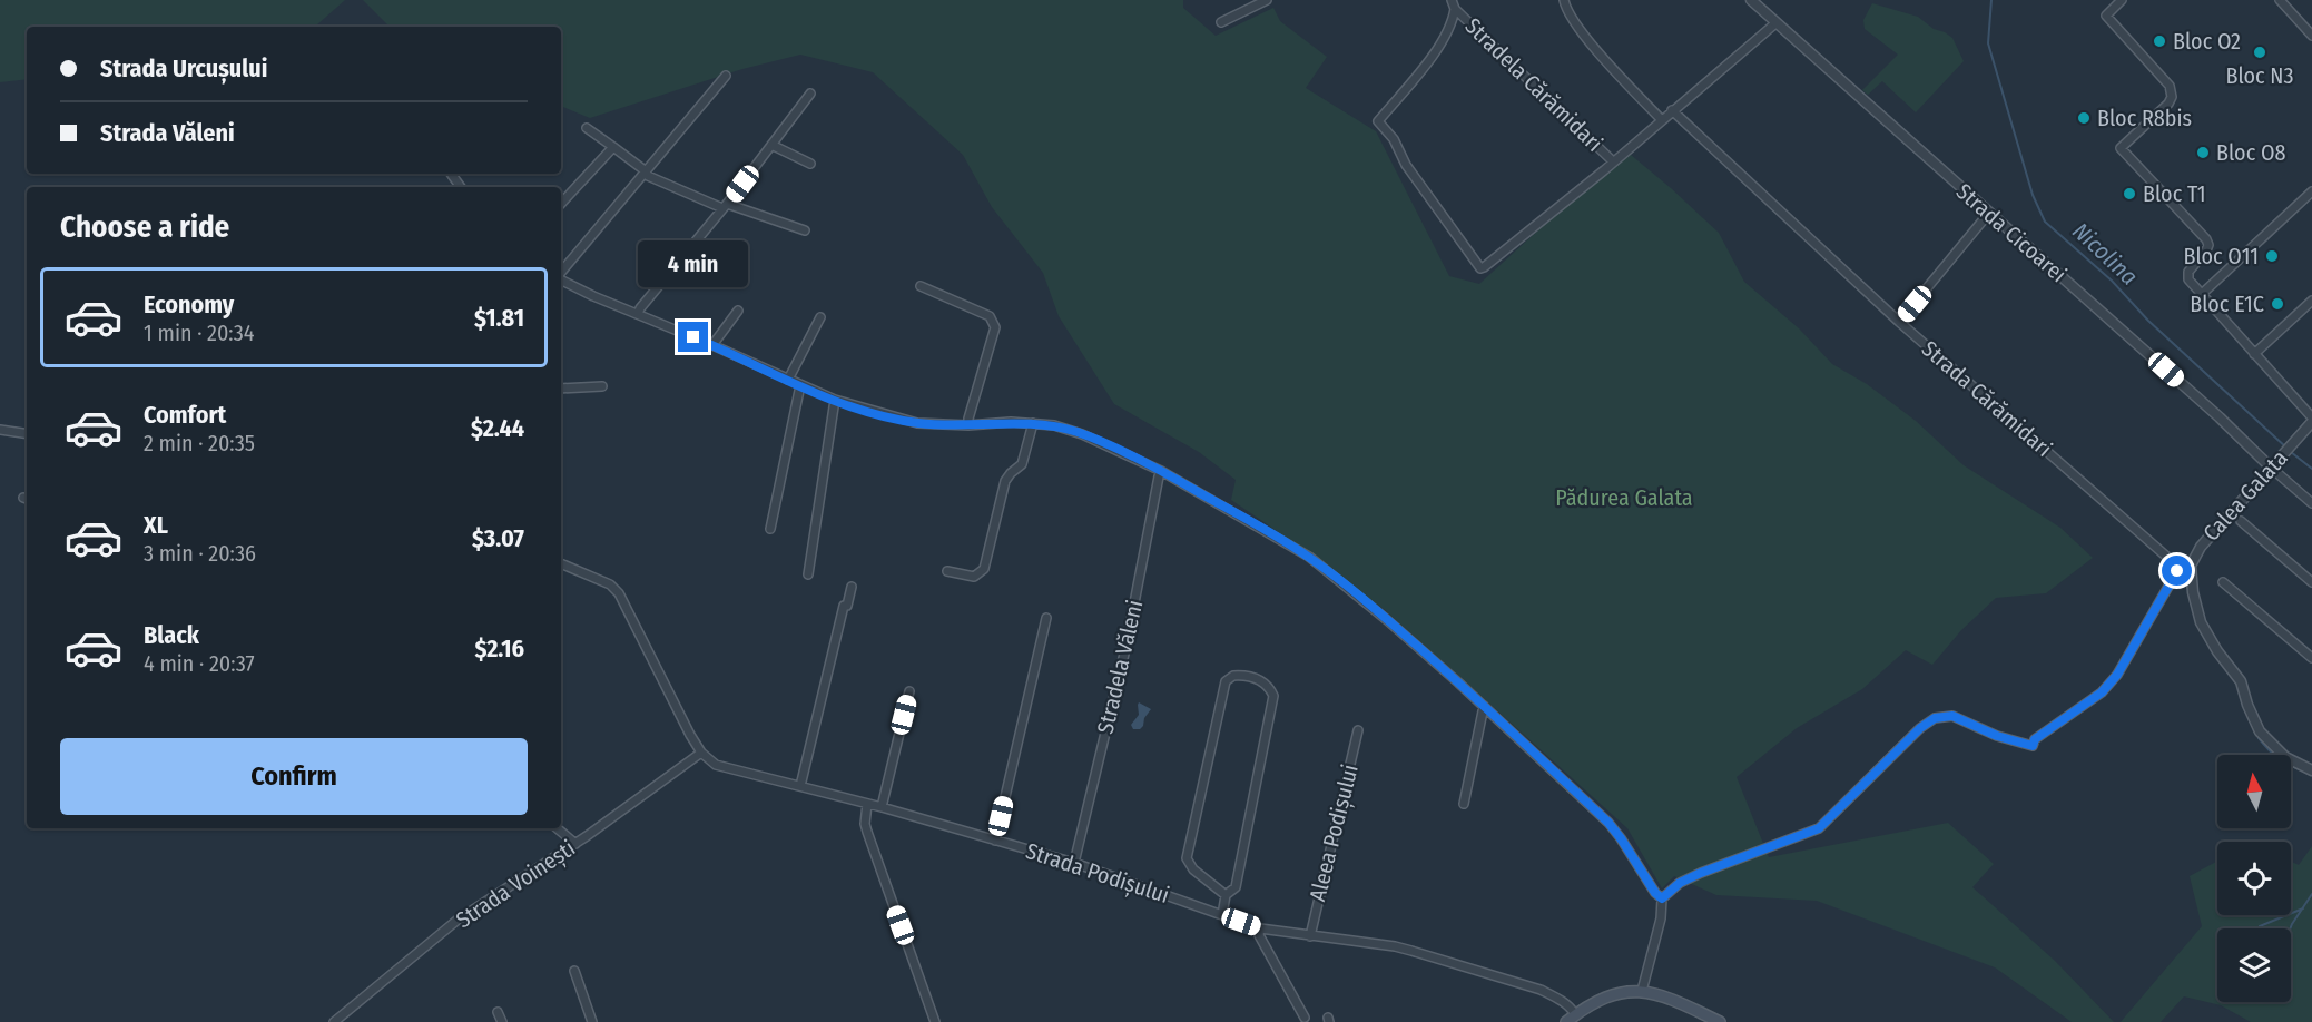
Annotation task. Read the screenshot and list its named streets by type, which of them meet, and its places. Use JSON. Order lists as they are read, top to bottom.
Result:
{
  "streets": {
    "street": [
      "Stradela Cărămidari",
      "Strada Cicoarei",
      "Strada Cărămidari",
      "Calea Galata",
      "Stradela Văleni",
      "Aleea Podișului",
      "Strada Podișului",
      "Strada Voinești"
    ]
  },
  "crossings": [
    ["Stradela Cărămidari", "Strada Cicoarei"],
    ["Stradela Cărămidari", "Strada Cărămidari"],
    ["Strada Cicoarei", "Calea Galata"],
    ["Strada Cărămidari", "Calea Galata"],
    ["Stradela Văleni", "Strada Podișului"],
    ["Aleea Podișului", "Strada Podișului"],
    ["Strada Podișului", "Strada Voinești"]
  ],
  "water": ["Nicolina"],
  "parks": ["Pădurea Galata"],
  "places": [
    "Bloc O2",
    "Bloc N3",
    "Bloc R8bis",
    "Bloc O8",
    "Bloc T1",
    "Bloc O11",
    "Bloc E1C"
  ],
  "north": "top",
  "page": {
    "banner": ["Strada Urcușului", "Strada Văleni"],
    "heading": "Choose a ride",
    "bubble": "4 min",
    "list": [
      {
        "name": "Economy",
        "note": "1 min · 20:34",
        "value": "$1.81"
      },
      {
        "name": "Comfort",
        "note": "2 min · 20:35",
        "value": "$2.44"
      },
      {
        "name": "XL",
        "note": "3 min · 20:36",
        "value": "$3.07"
      },
      {
        "name": "Black",
        "note": "4 min · 20:37",
        "value": "$2.16"
      }
    ],
    "buttons": "Confirm"
  }
}
